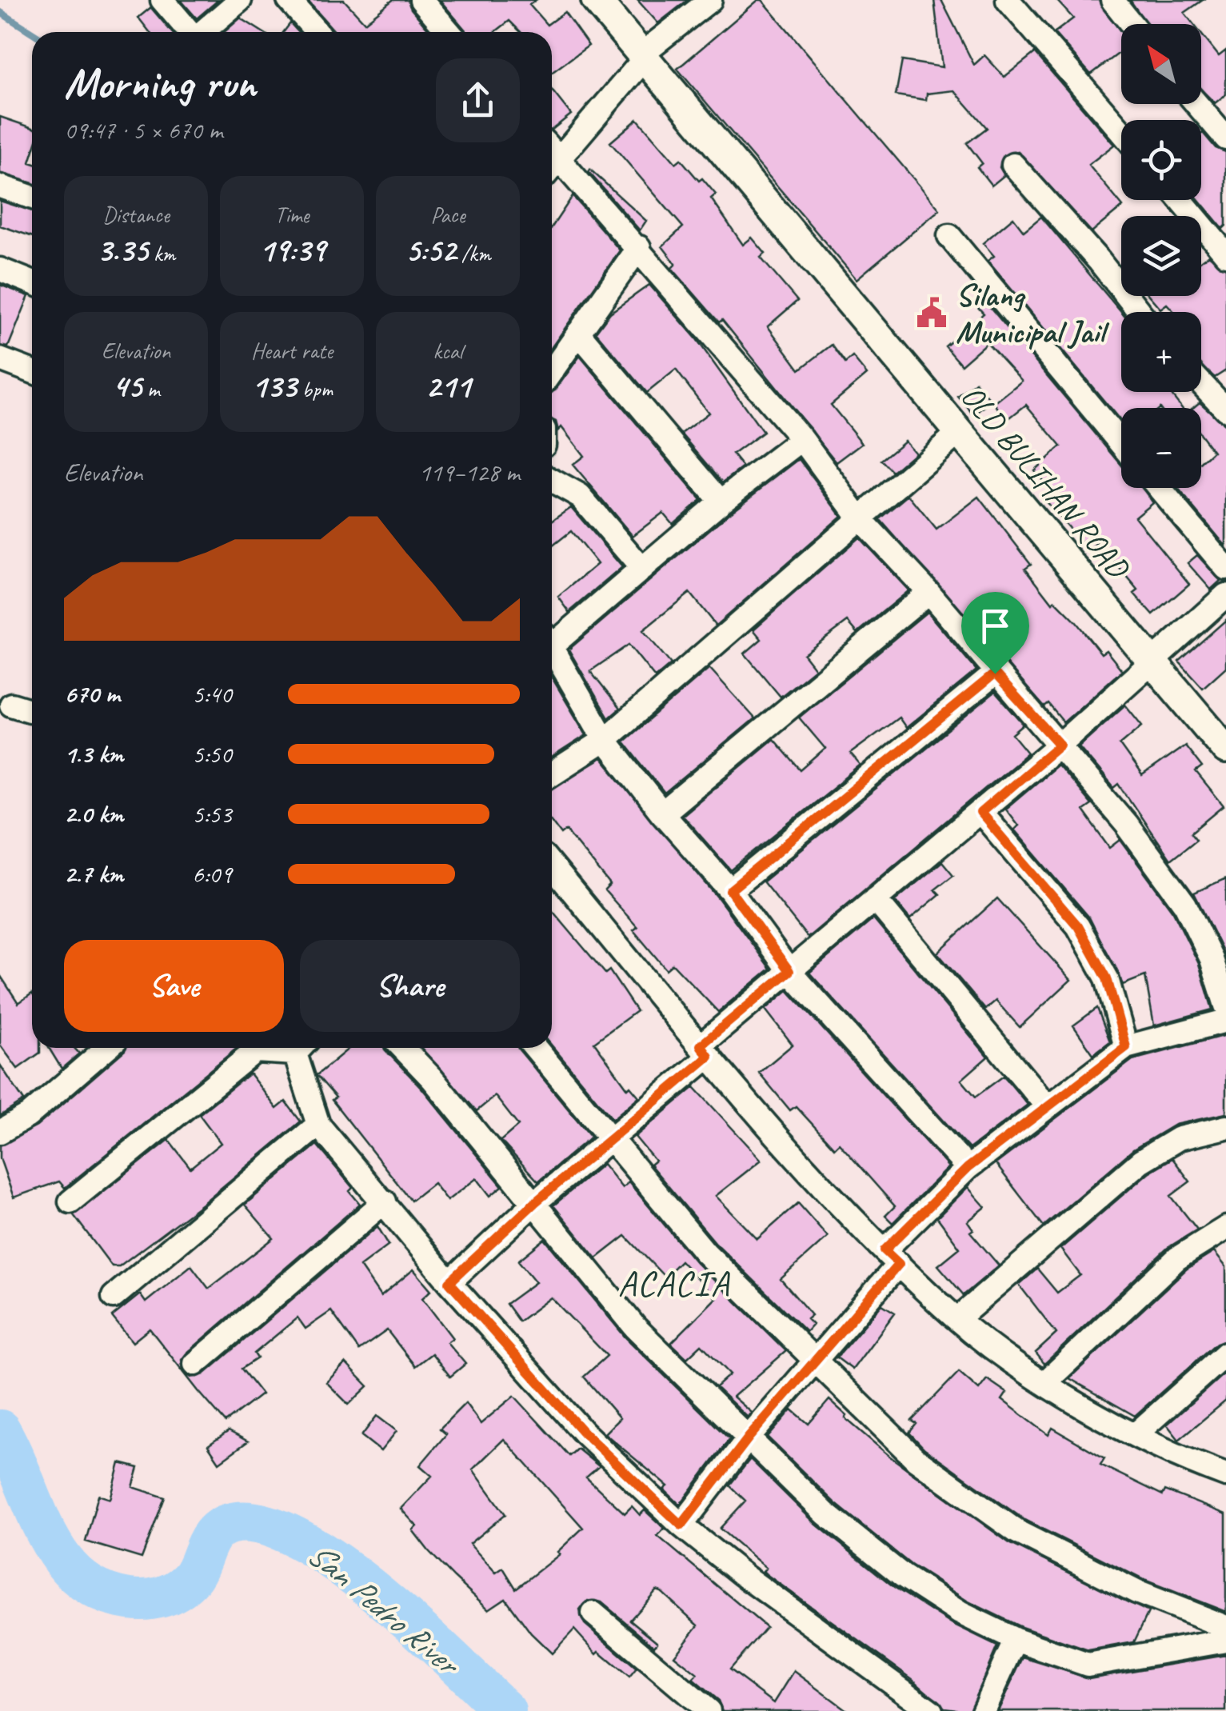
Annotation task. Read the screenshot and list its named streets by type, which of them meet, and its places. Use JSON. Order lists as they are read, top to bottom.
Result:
{
  "streets": {
    "street": ["OLD BULIHAN ROAD"]
  },
  "districts": ["ACACIA"],
  "water": ["San Pedro River"],
  "places": {
    "public building": ["Silang Municipal Jail"]
  },
  "north": "top left",
  "page": {
    "map_buttons": ["+", "−"],
    "heading": ["Morning run", "09:47 · 5 × 670 m"],
    "stats": [
      ["Distance", "3.35 km"],
      ["Time", "19:39"],
      ["Pace", "5:52 /km"],
      ["Elevation", "45 m"],
      ["Heart rate", "133 bpm"],
      ["kcal", "211"]
    ],
    "chart": ["Elevation", "119–128 m"],
    "list": [
      {
        "name": "670 m",
        "note": "5:40"
      },
      {
        "name": "1.3 km",
        "note": "5:50"
      },
      {
        "name": "2.0 km",
        "note": "5:53"
      },
      {
        "name": "2.7 km",
        "note": "6:09"
      }
    ],
    "buttons": ["Save", "Share"]
  }
}
